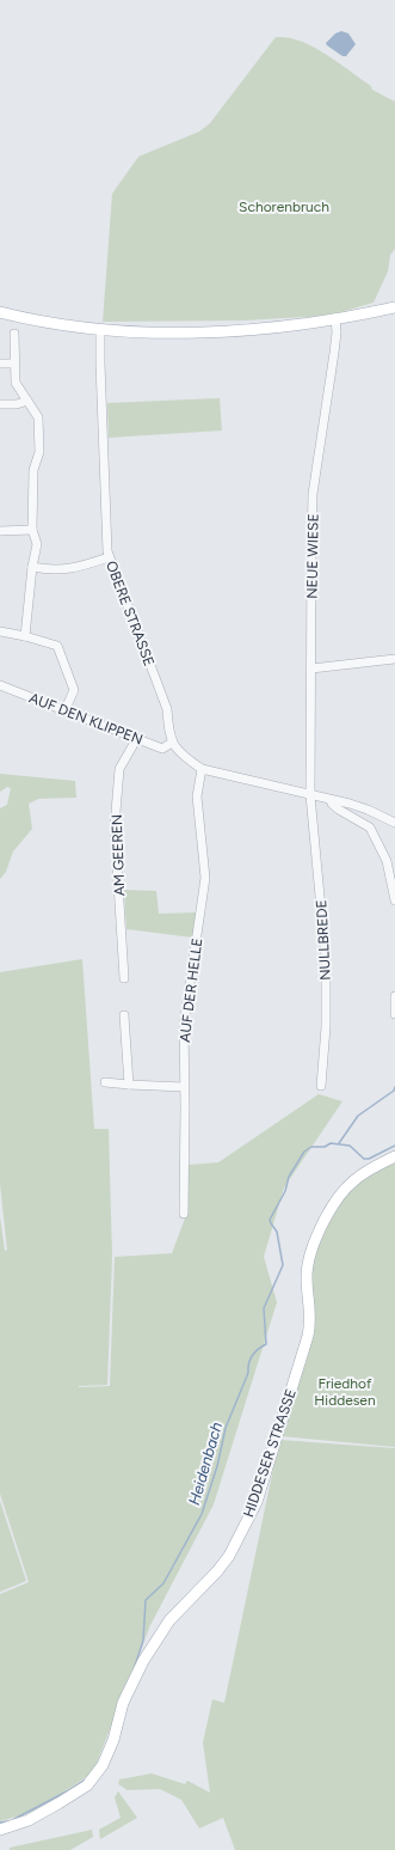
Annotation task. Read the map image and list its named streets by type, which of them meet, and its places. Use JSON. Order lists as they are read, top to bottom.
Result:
{
  "streets": {
    "main road": ["HIDDESER STRASSE"],
    "street": [
      "NEUE WIESE",
      "OBERE STRASSE",
      "AUF DEN KLIPPEN",
      "AM GEEREN",
      "NULLBREDE",
      "AUF DER HELLE"
    ]
  },
  "crossings": [
    ["NEUE WIESE", "NULLBREDE"],
    ["OBERE STRASSE", "AUF DEN KLIPPEN"],
    ["AUF DEN KLIPPEN", "AM GEEREN"]
  ],
  "water": ["Heidenbach"],
  "parks": ["Schorenbruch", "Friedhof Hiddesen"]
}
